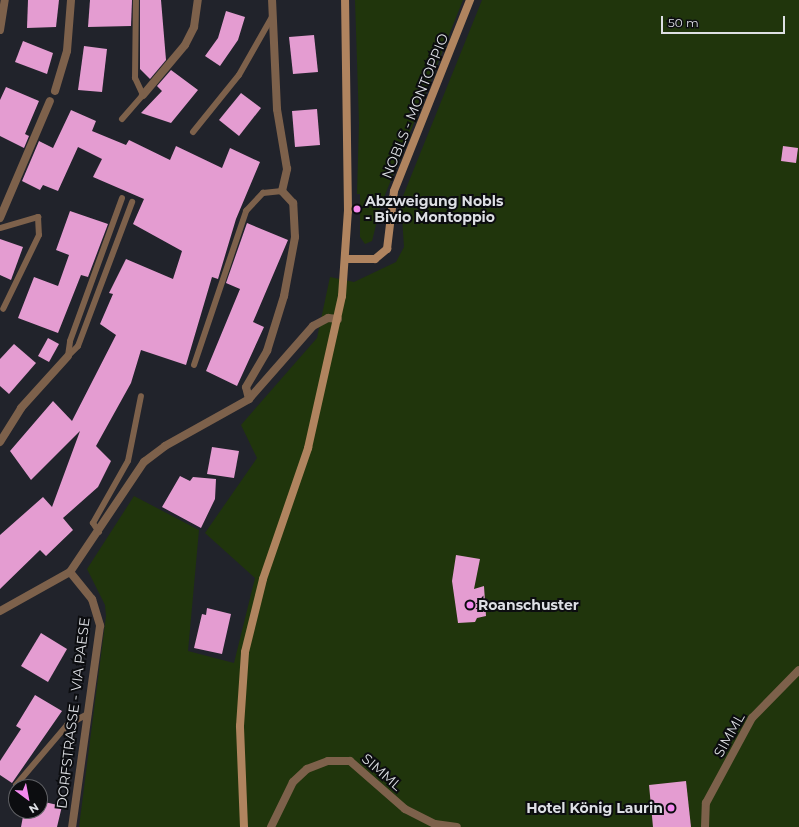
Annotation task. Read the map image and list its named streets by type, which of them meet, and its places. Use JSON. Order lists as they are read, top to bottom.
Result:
{
  "streets": {
    "main road": ["NOBLS - MONTOPPIO"],
    "street": ["DORFSTRASSE - VIA PAESE", "SIMML"]
  },
  "places": ["Abzweigung Nobls - Bivio Montoppio", "Roanschuster", "Hotel König Laurin"],
  "scale_bar": "50 m",
  "north": "bottom right"
}
